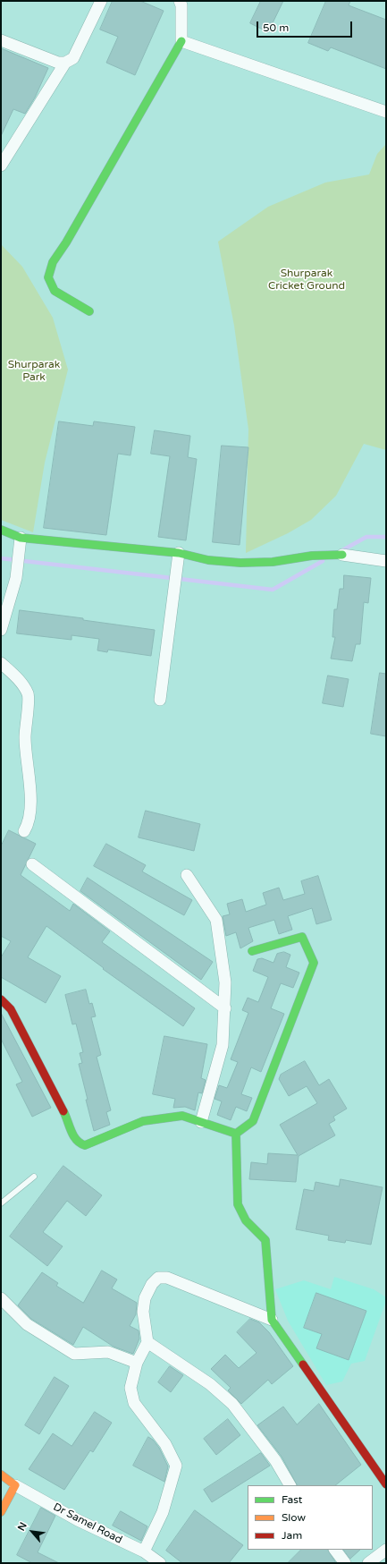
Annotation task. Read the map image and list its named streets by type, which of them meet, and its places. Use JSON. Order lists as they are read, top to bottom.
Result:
{
  "streets": {
    "street": ["Dr Samel Road"]
  },
  "parks": ["Shurparak Cricket Ground", "Shurparak Park"],
  "legend": ["Fast", "Slow", "Jam"],
  "scale_bar": "50 m",
  "north": "top left"
}
